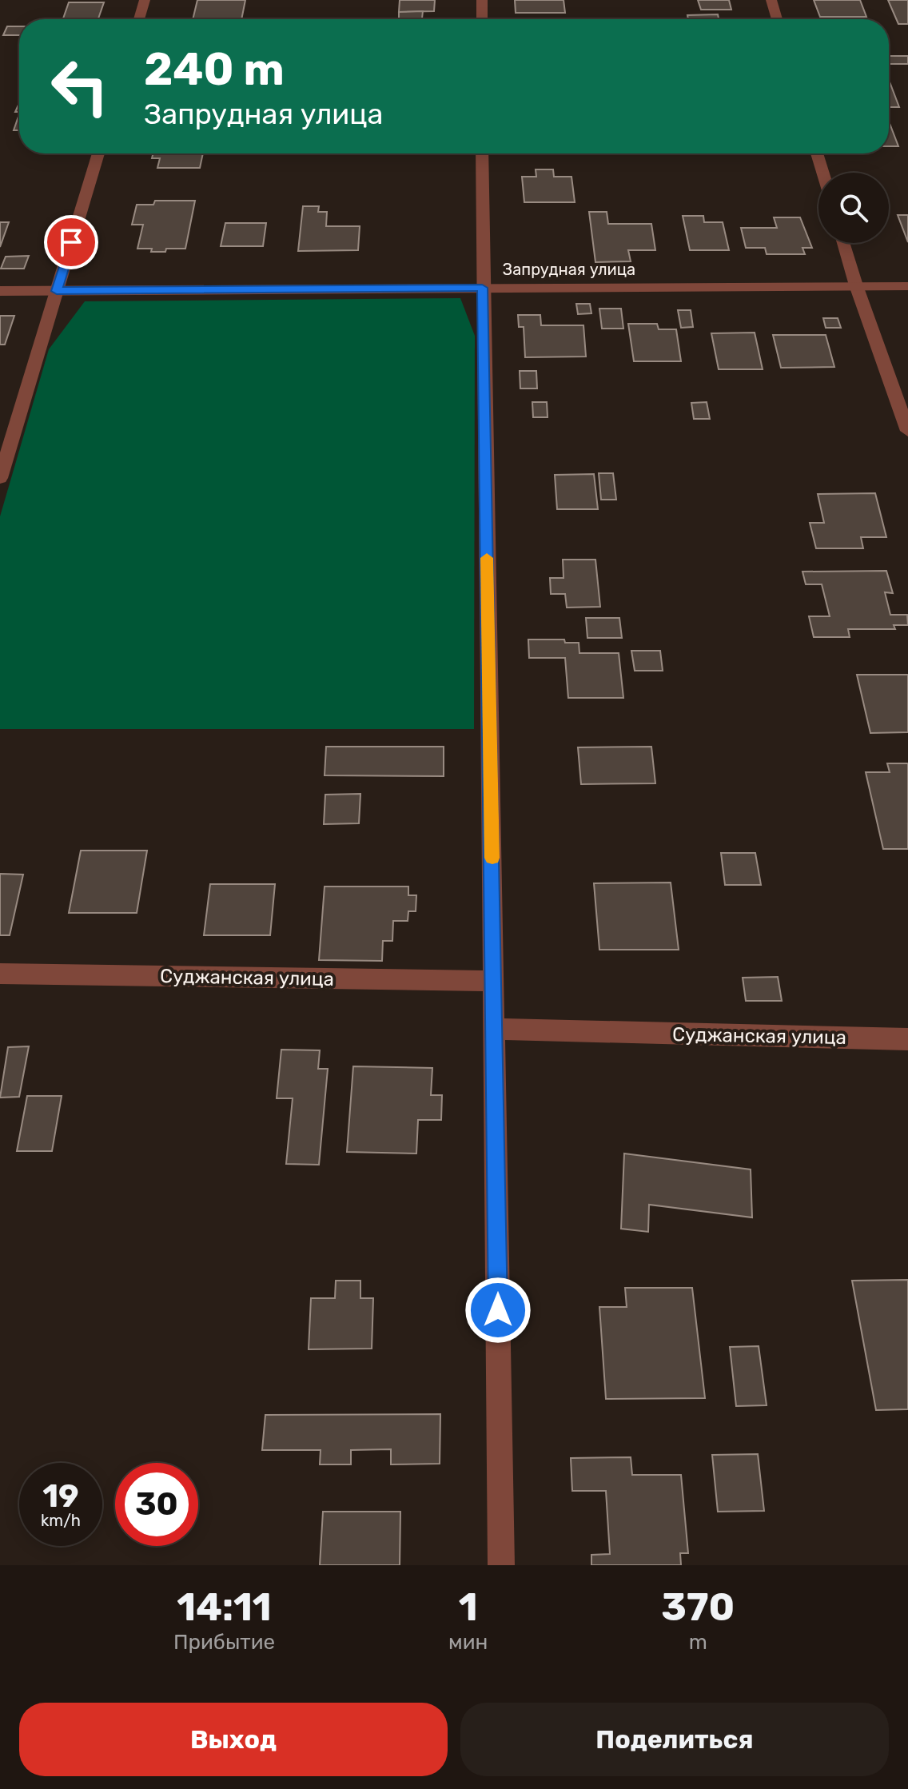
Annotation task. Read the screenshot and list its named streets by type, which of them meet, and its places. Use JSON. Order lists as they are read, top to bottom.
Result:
{
  "streets": {
    "street": ["Запрудная улица", "Суджанская улица"]
  },
  "page": {
    "turn": ["240 m", "Запрудная улица"],
    "speed": "19 km/h",
    "limit": "30",
    "eta": [
      "14:11",
      "Прибытие",
      "1",
      "мин",
      "370",
      "m"
    ],
    "buttons": ["Выход", "Поделиться"]
  }
}
